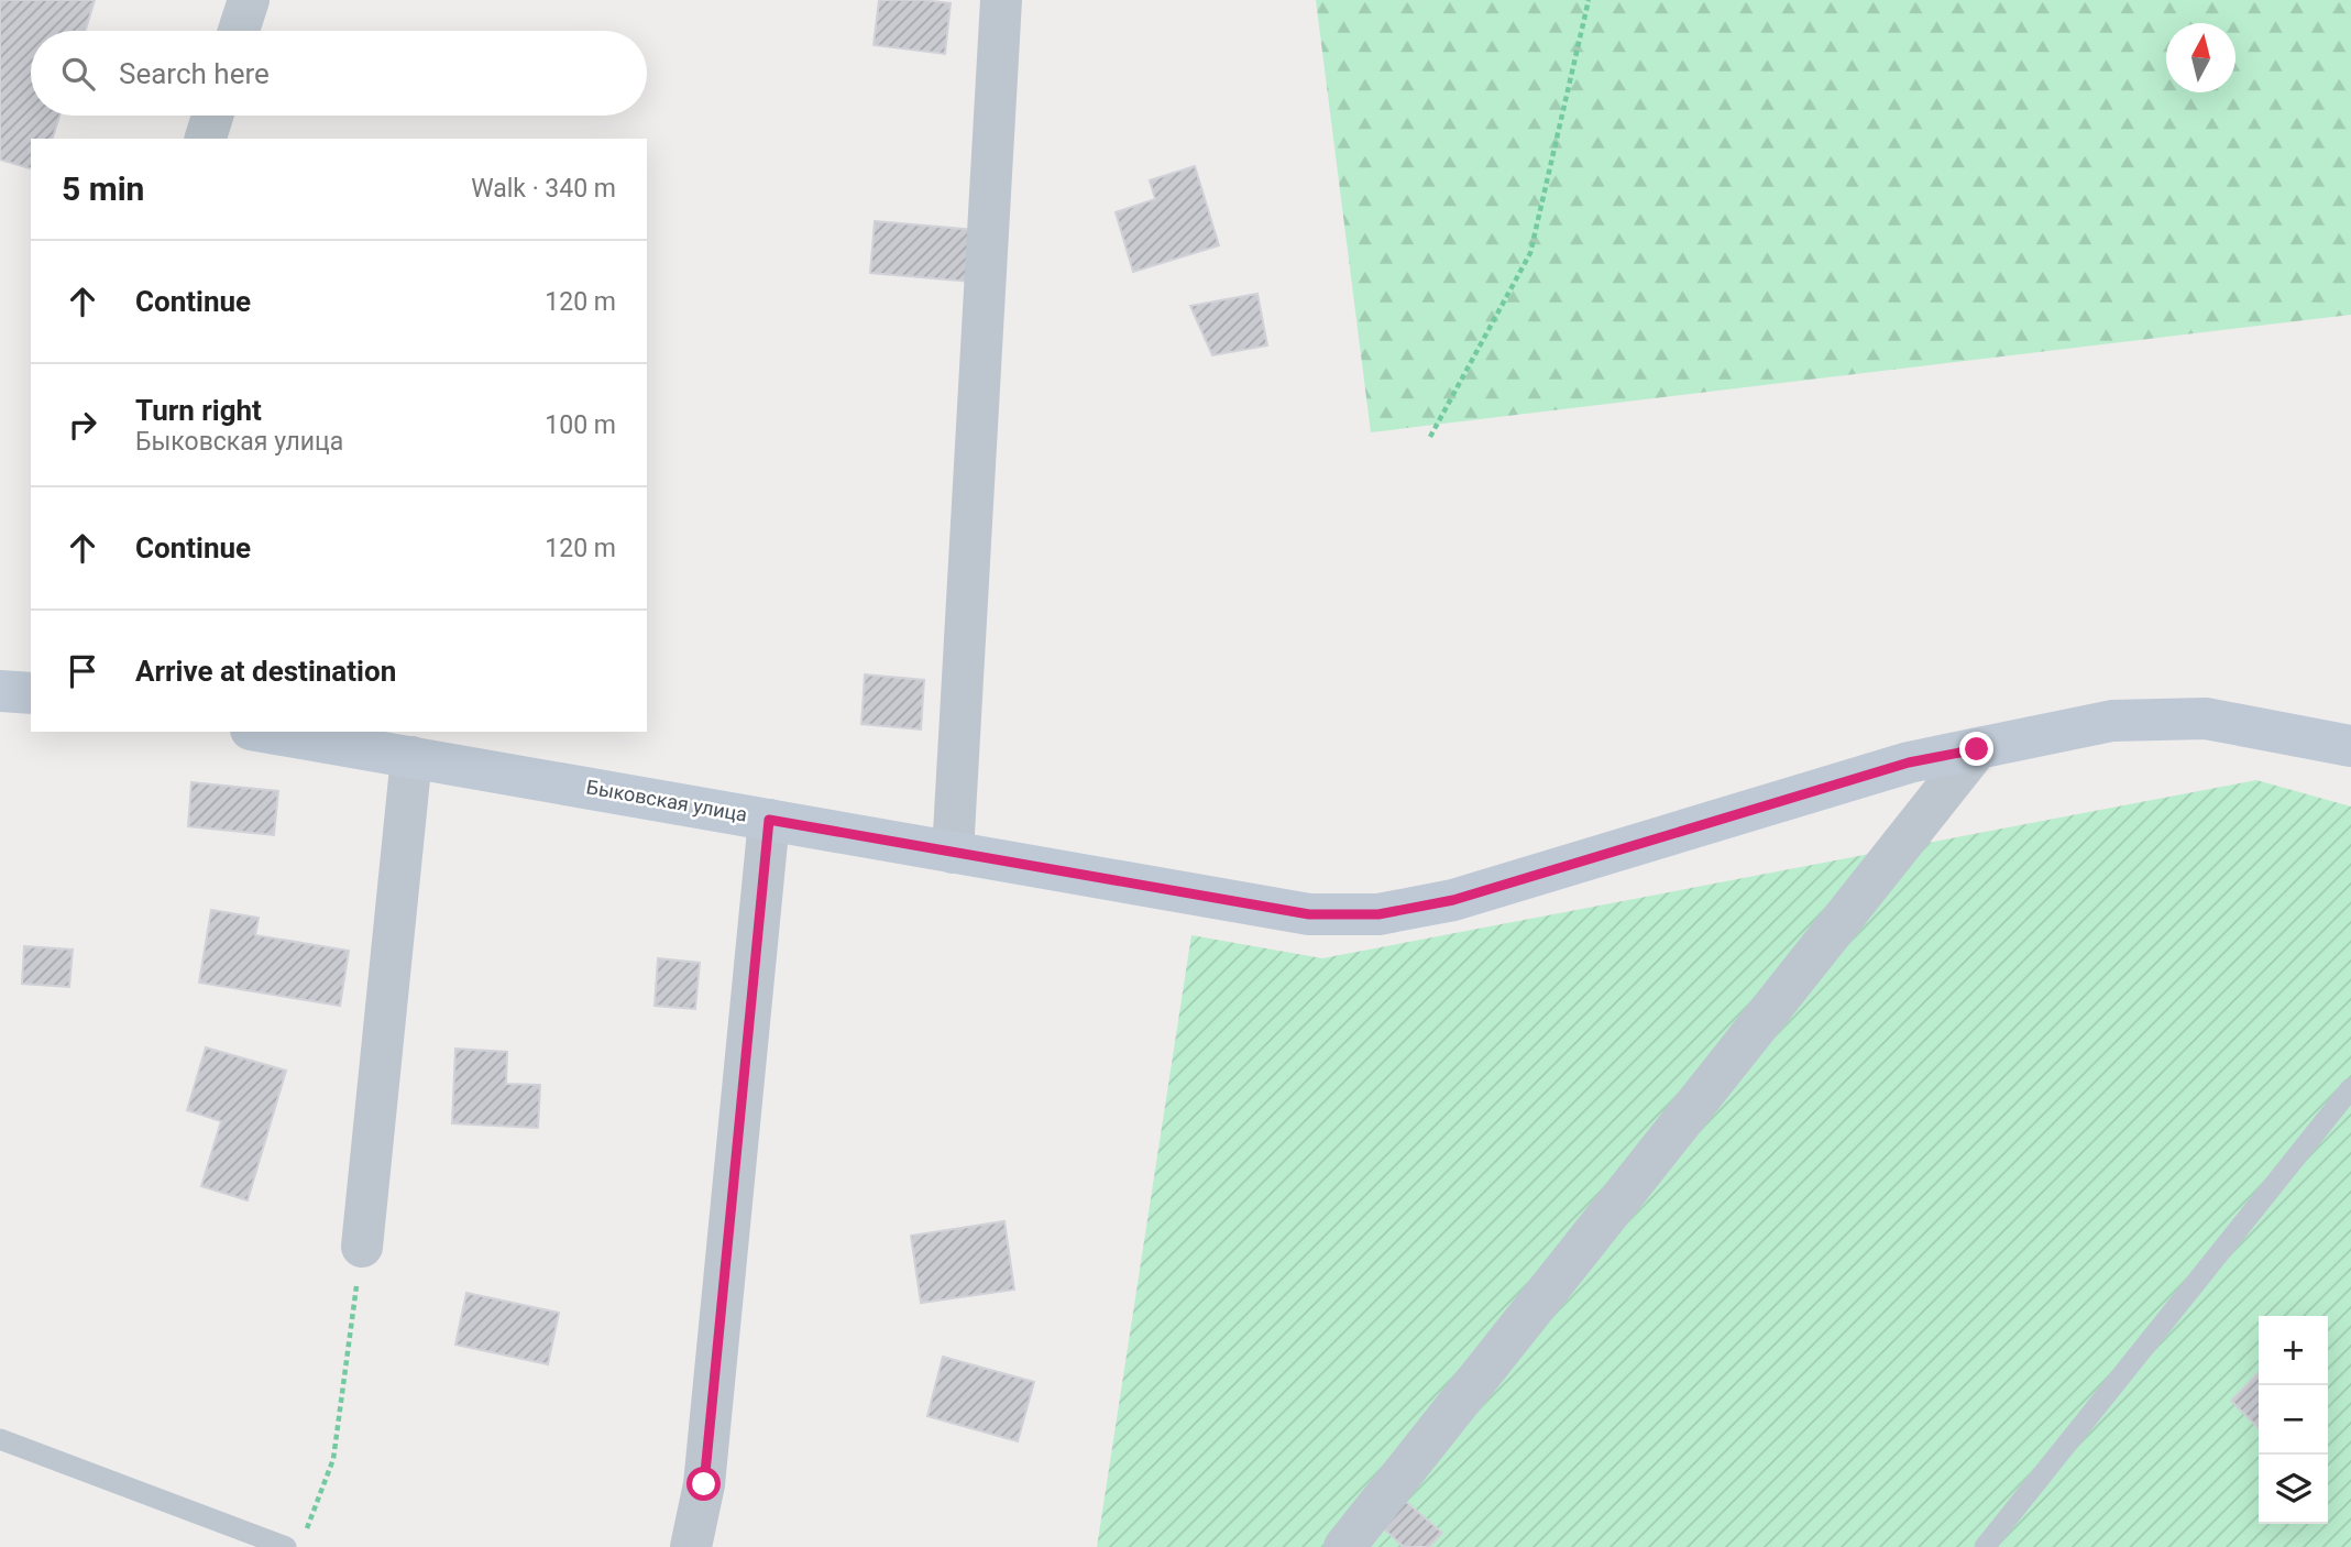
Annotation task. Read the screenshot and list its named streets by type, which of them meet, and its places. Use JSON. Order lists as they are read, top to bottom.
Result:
{
  "streets": {
    "street": ["Быковская улица"]
  },
  "north": "top",
  "page": {
    "search": "Search here",
    "heading": ["5 min", "Walk · 340 m"],
    "list": [
      ["Continue", "120 m"],
      ["Turn right", "Быковская улица", "100 m"],
      ["Continue", "120 m"],
      "Arrive at destination"
    ],
    "map_buttons": ["+", "−"]
  }
}
